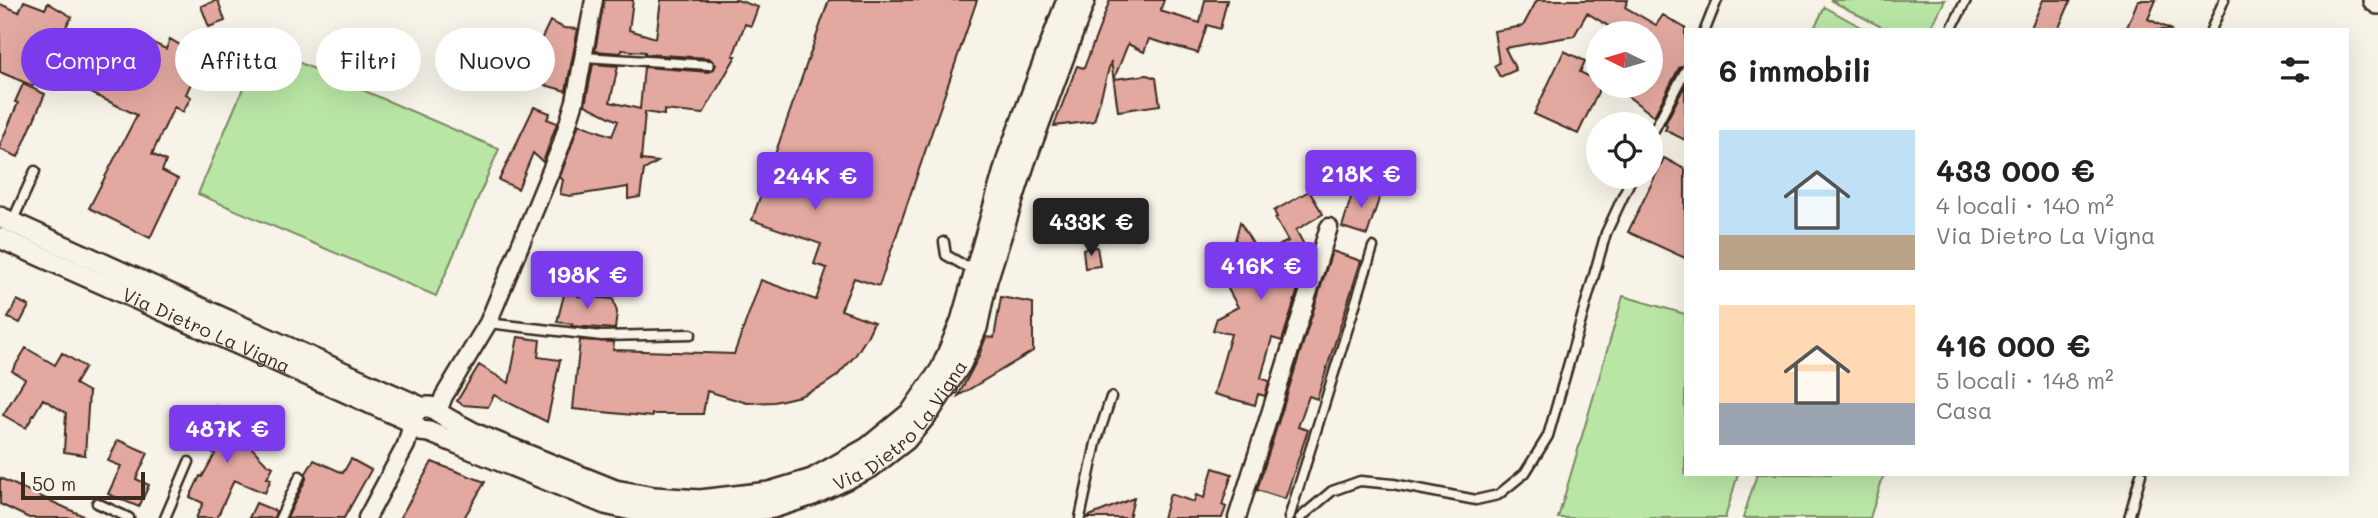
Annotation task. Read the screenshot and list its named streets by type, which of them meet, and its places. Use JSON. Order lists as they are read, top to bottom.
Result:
{
  "streets": {
    "street": ["Via Dietro La Vigna"]
  },
  "scale_bar": "50 m",
  "north": "left",
  "page": {
    "chip": [
      "Compra",
      "Affitta",
      "Filtri",
      "Nuovo"
    ],
    "heading": "6 immobili",
    "list": [
      {
        "name": "433 000 €",
        "note": "4 locali · 140 m² · Via Dietro La Vigna"
      },
      {
        "name": "416 000 €",
        "note": "5 locali · 148 m² · Casa"
      }
    ],
    "price": [
      "218K €",
      "244K €",
      "433K €",
      "416K €",
      "198K €",
      "487K €"
    ],
    "scale": "50 m"
  }
}
